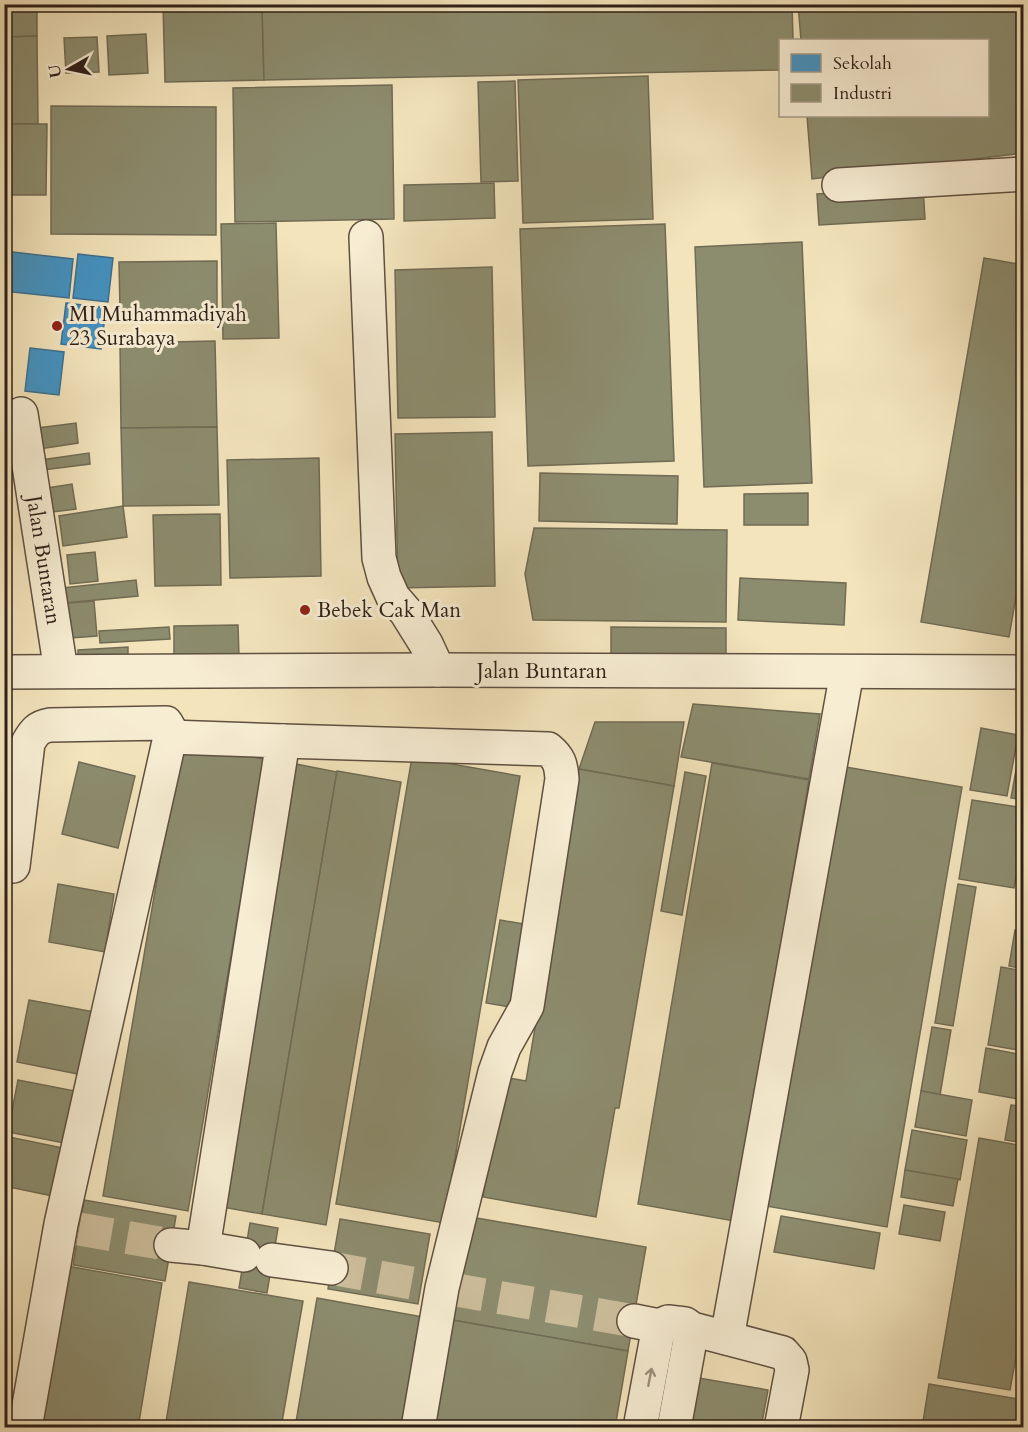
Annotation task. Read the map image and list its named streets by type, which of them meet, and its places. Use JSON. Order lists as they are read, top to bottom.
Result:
{
  "streets": {
    "street": ["Jalan Buntaran"]
  },
  "places": ["MI Muhammadiyah 23 Surabaya", "Bebek Cak Man"],
  "legend": ["Sekolah", "Industri"],
  "north": "left"
}
